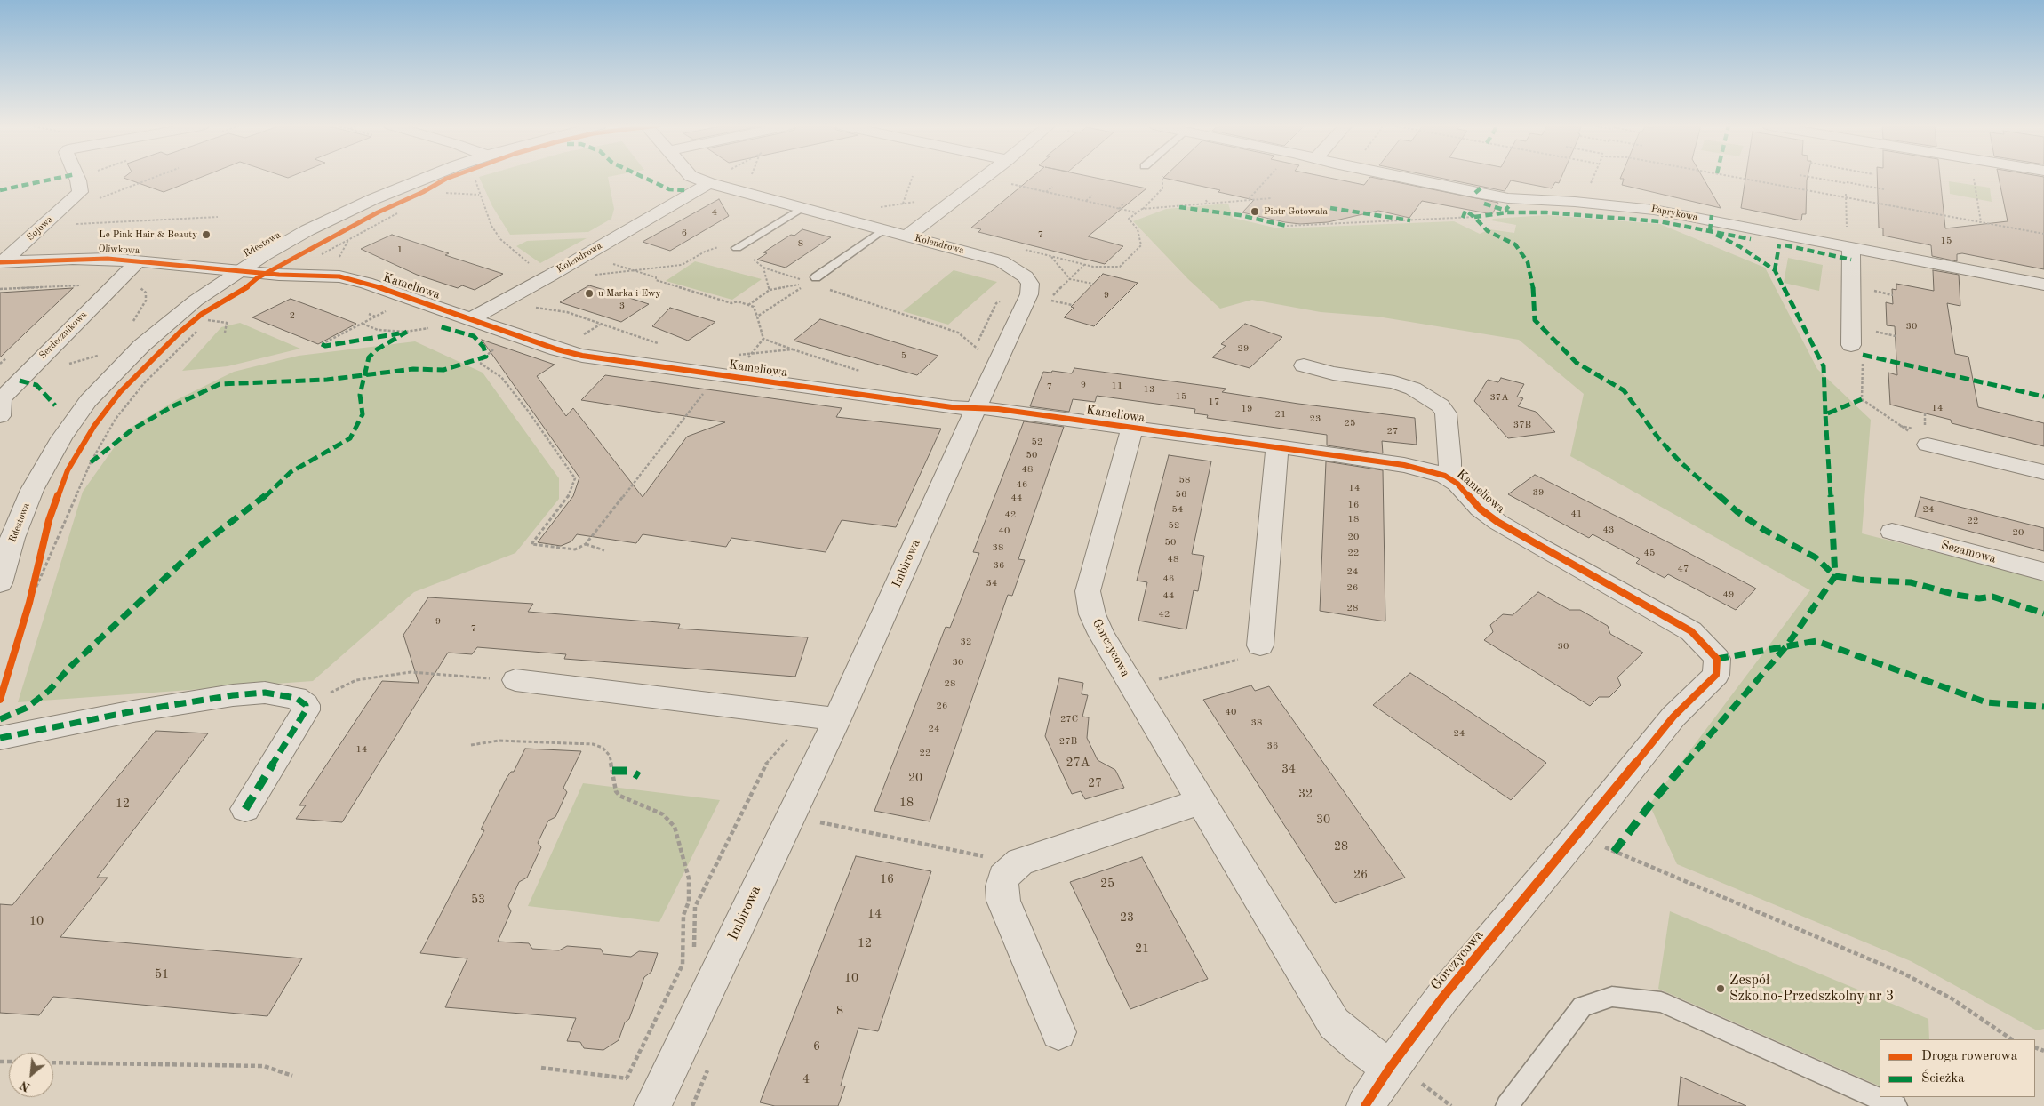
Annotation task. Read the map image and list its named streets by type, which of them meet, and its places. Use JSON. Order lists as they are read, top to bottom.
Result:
{
  "streets": {
    "street": [
      "Paprykowa",
      "Sojowa",
      "Rdestowa",
      "Kolendrowa",
      "Oliwkowa",
      "Kameliowa",
      "Serdecznikowa",
      "Sezamowa",
      "Imbirowa",
      "Gorczycowa"
    ]
  },
  "crossings": [
    ["Sojowa", "Oliwkowa"],
    ["Rdestowa", "Oliwkowa"],
    ["Rdestowa", "Kameliowa"],
    ["Kolendrowa", "Kameliowa"],
    ["Kolendrowa", "Imbirowa"],
    ["Oliwkowa", "Kameliowa"],
    ["Oliwkowa", "Serdecznikowa"],
    ["Kameliowa", "Imbirowa"],
    ["Kameliowa", "Gorczycowa"]
  ],
  "places": [
    "Piotr Gotowała",
    "Le Pink Hair & Beauty",
    "u Marka i Ewy",
    "Zespół Szkolno-Przedszkolny nr 3"
  ],
  "house_numbers": [
    "4",
    "6",
    "7",
    "15",
    "8",
    "1",
    "9",
    "3",
    "2",
    "30",
    "29",
    "5",
    "9",
    "11",
    "7",
    "13",
    "15",
    "37A",
    "17",
    "14",
    "19",
    "21",
    "23",
    "25",
    "37B",
    "27",
    "52",
    "50",
    "48",
    "58",
    "46",
    "14",
    "39",
    "56",
    "44",
    "16",
    "54",
    "24",
    "41",
    "42",
    "18",
    "22",
    "52",
    "43",
    "40",
    "20",
    "20",
    "50",
    "38",
    "22",
    "45",
    "48",
    "36",
    "47",
    "24",
    "46",
    "34",
    "26",
    "49",
    "44",
    "28",
    "42",
    "9",
    "7",
    "32",
    "30",
    "30",
    "28",
    "26",
    "40",
    "27C",
    "38",
    "24",
    "24",
    "27B",
    "36",
    "14",
    "22",
    "27A",
    "34",
    "20",
    "27",
    "32",
    "18",
    "12",
    "30",
    "28",
    "26",
    "16",
    "25",
    "53",
    "14",
    "23",
    "10",
    "12",
    "21",
    "51",
    "10",
    "8",
    "6",
    "4"
  ],
  "legend": ["Droga rowerowa", "Ścieżka"],
  "north": "bottom left"
}
